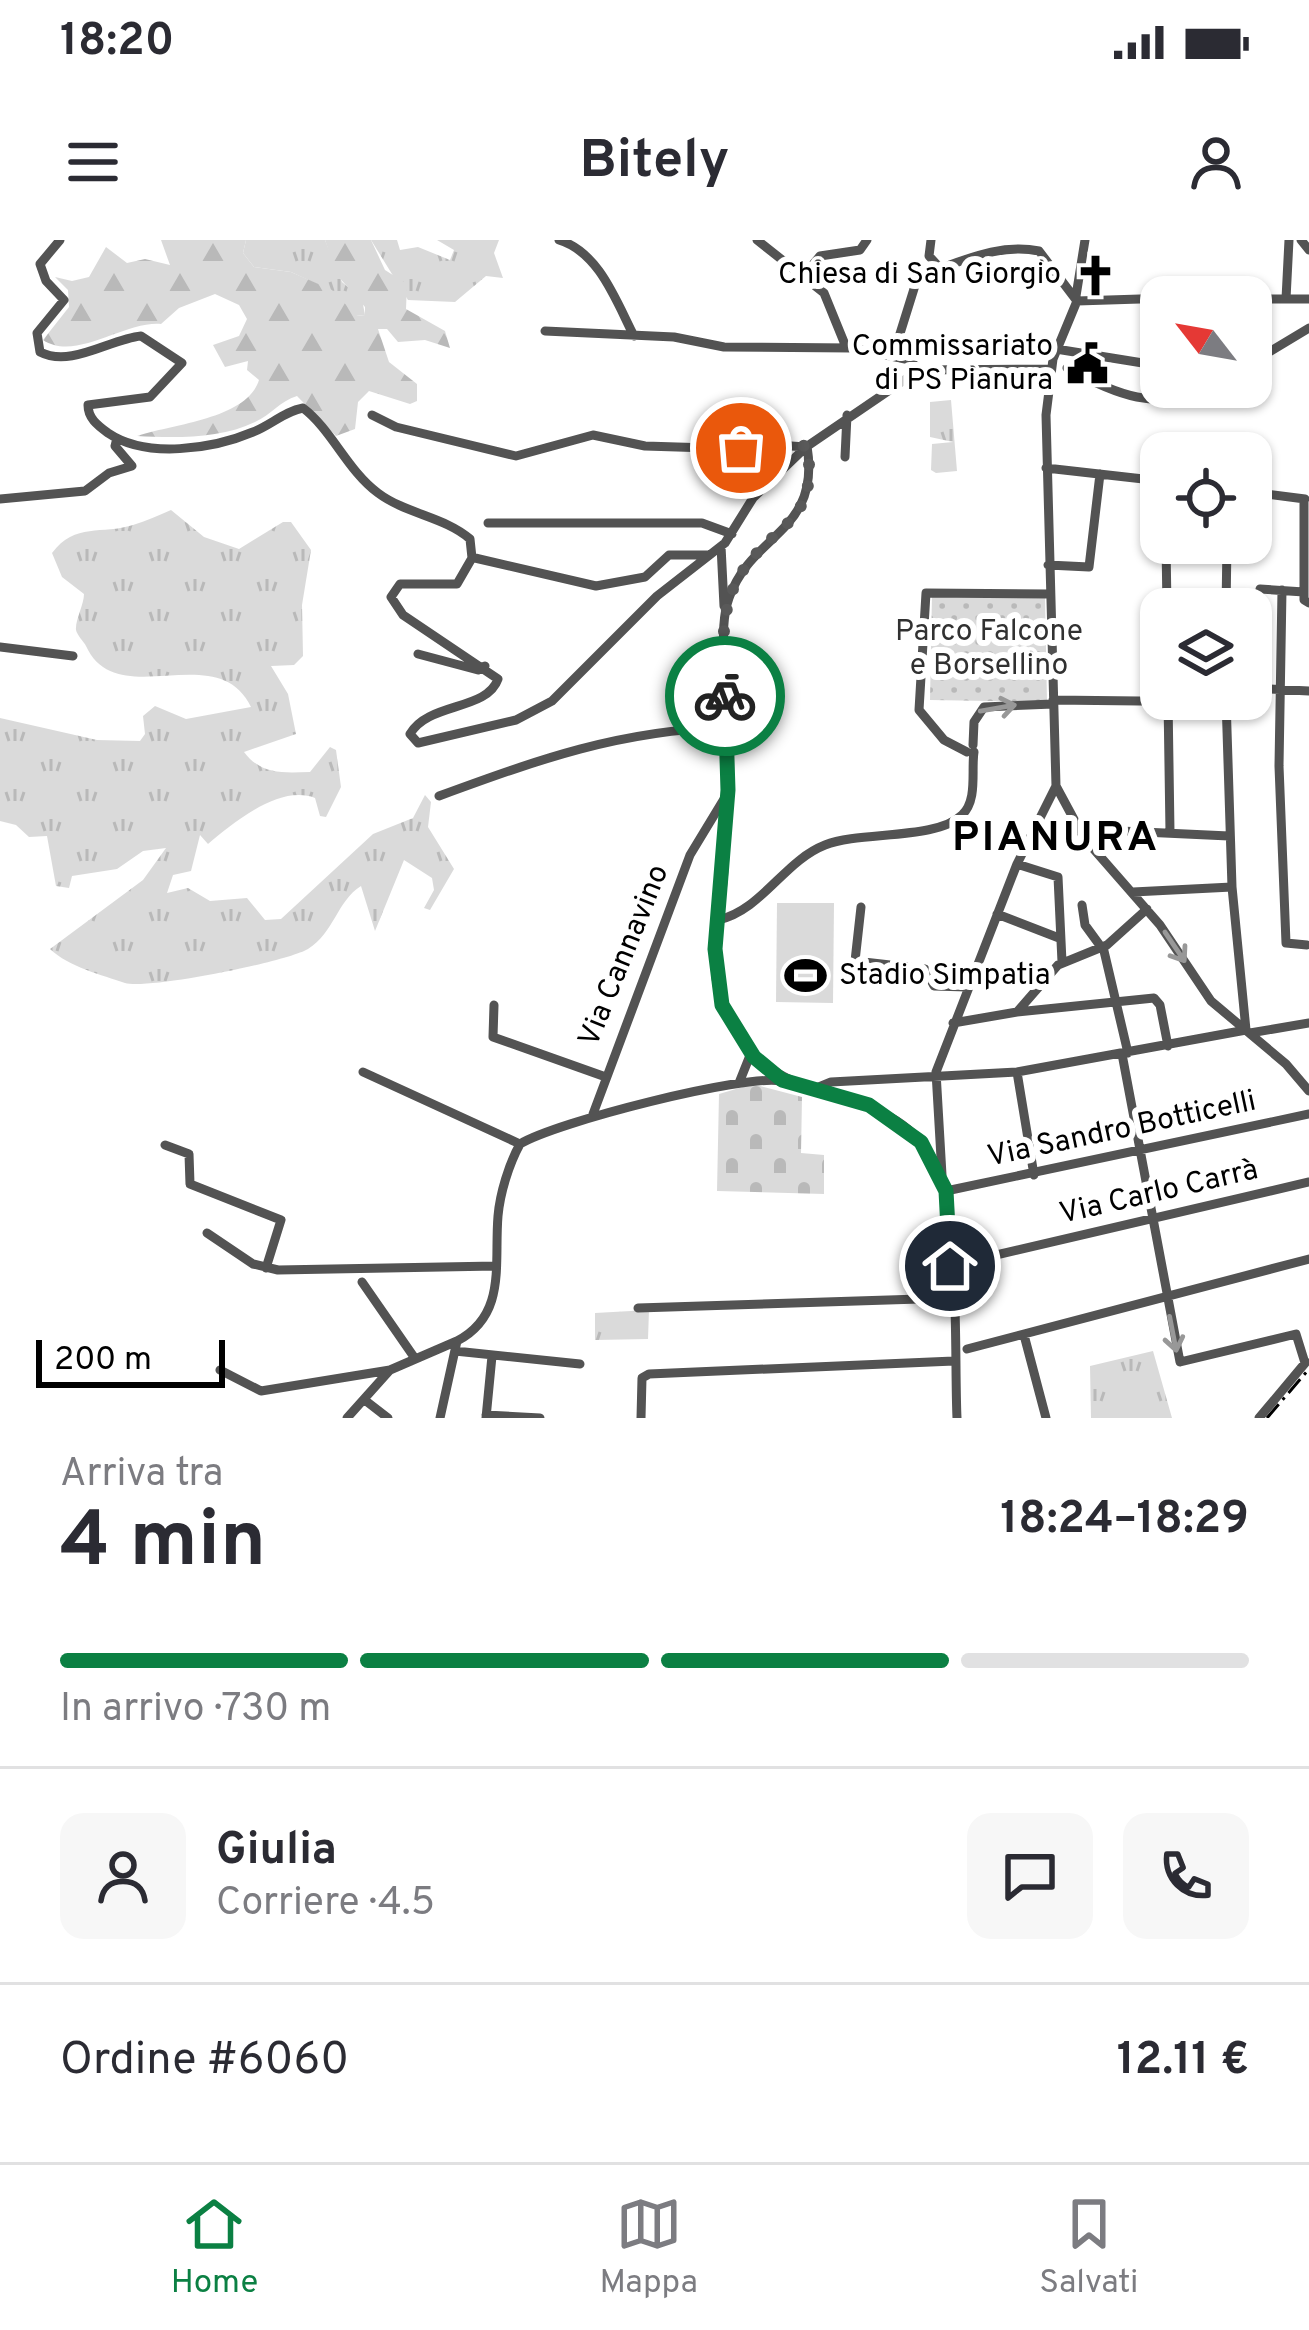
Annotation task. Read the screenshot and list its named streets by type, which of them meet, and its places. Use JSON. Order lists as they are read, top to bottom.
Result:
{
  "streets": {
    "street": ["Via Cannavino", "Via Sandro Botticelli", "Via Carlo Carrà"]
  },
  "districts": ["PIANURA"],
  "parks": ["Parco Falcone e Borsellino"],
  "places": {
    "church": ["Chiesa di San Giorgio"],
    "public building": ["Commissariato di PS Pianura"],
    "sports": ["Stadio Simpatia"]
  },
  "scale_bar": "200 m",
  "north": "top left",
  "page": {
    "status": "18:20",
    "header": "Bitely",
    "scale": "200 m",
    "heading": ["4 min", "Arriva tra", "18:24–18:29"],
    "panel": [
      "Giulia",
      "Corriere · 4.5",
      "Ordine #6060",
      "12.11 €"
    ],
    "bar": "In arrivo · 730 m",
    "tabs": ["Home", "Mappa", "Salvati"]
  }
}
